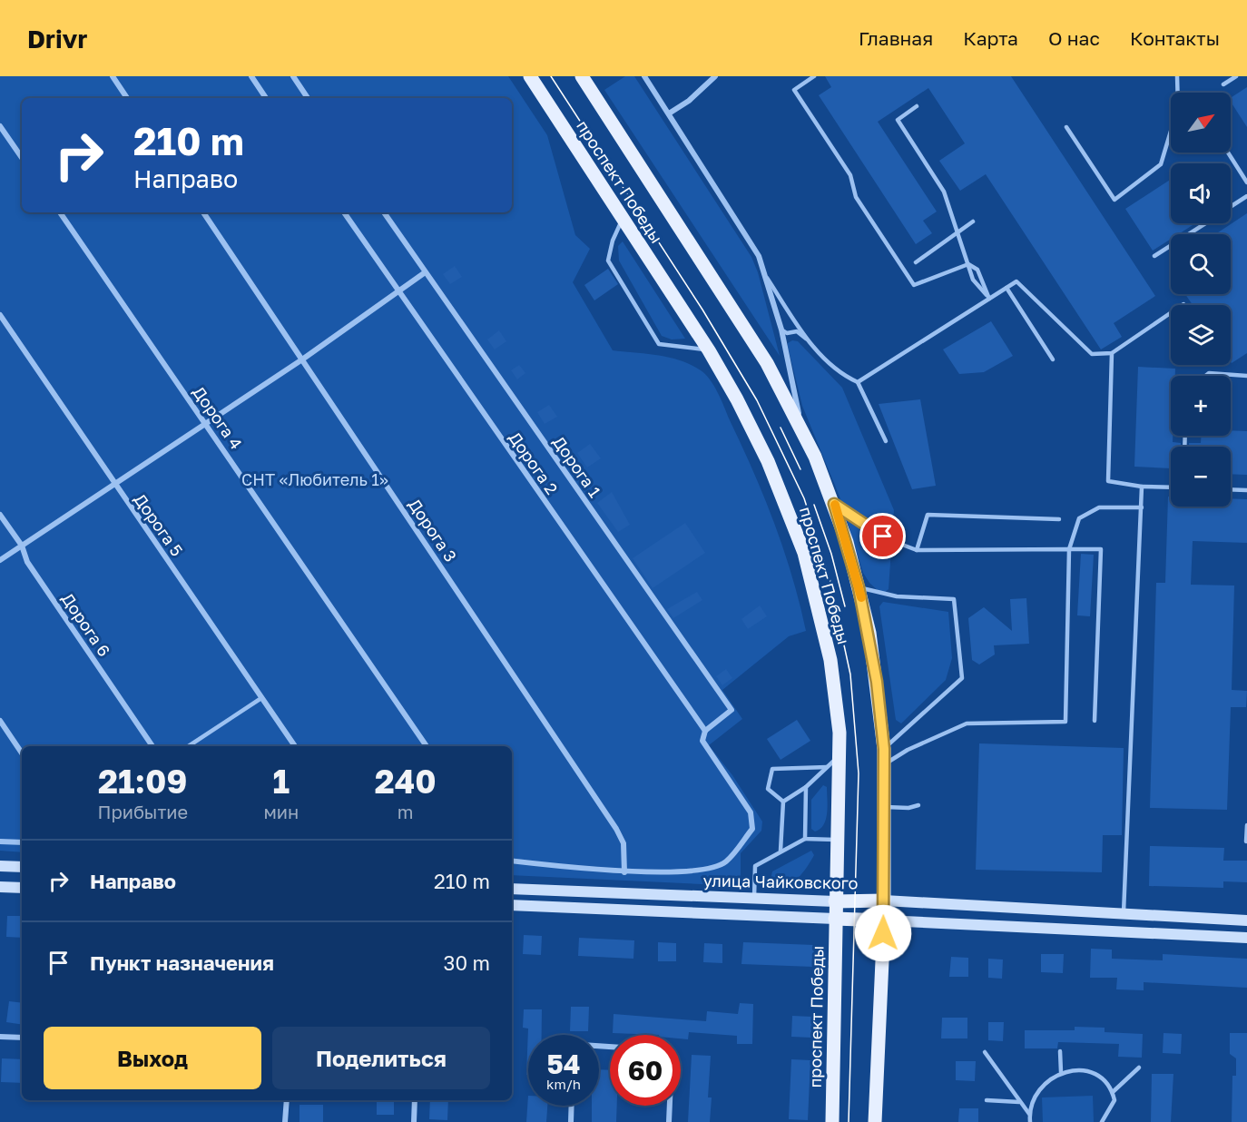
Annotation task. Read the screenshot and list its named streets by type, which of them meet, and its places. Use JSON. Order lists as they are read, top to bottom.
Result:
{
  "streets": {
    "main road": ["проспект Победы", "улица Чайковского"],
    "street": [
      "Дорога 4",
      "Дорога 2",
      "Дорога 1",
      "Дорога 5",
      "Дорога 3",
      "Дорога 6"
    ]
  },
  "crossings": [
    ["проспект Победы", "улица Чайковского"],
    ["Дорога 2", "Дорога 1"],
    ["Дорога 2", "Дорога 3"]
  ],
  "parks": ["СНТ «Любитель 1»"],
  "north": "top right",
  "page": {
    "header": "Drivr",
    "nav": [
      "Главная",
      "Карта",
      "О нас",
      "Контакты"
    ],
    "map_buttons": ["+", "−"],
    "turn": ["210 m", "Направо"],
    "eta": [
      "21:09",
      "Прибытие",
      "1",
      "мин",
      "240",
      "m"
    ],
    "list": [
      {
        "name": "Направо",
        "value": "210 m"
      },
      {
        "name": "Пункт назначения",
        "value": "30 m"
      }
    ],
    "buttons": ["Выход", "Поделиться"],
    "speed": "54 km/h",
    "limit": "60"
  }
}
